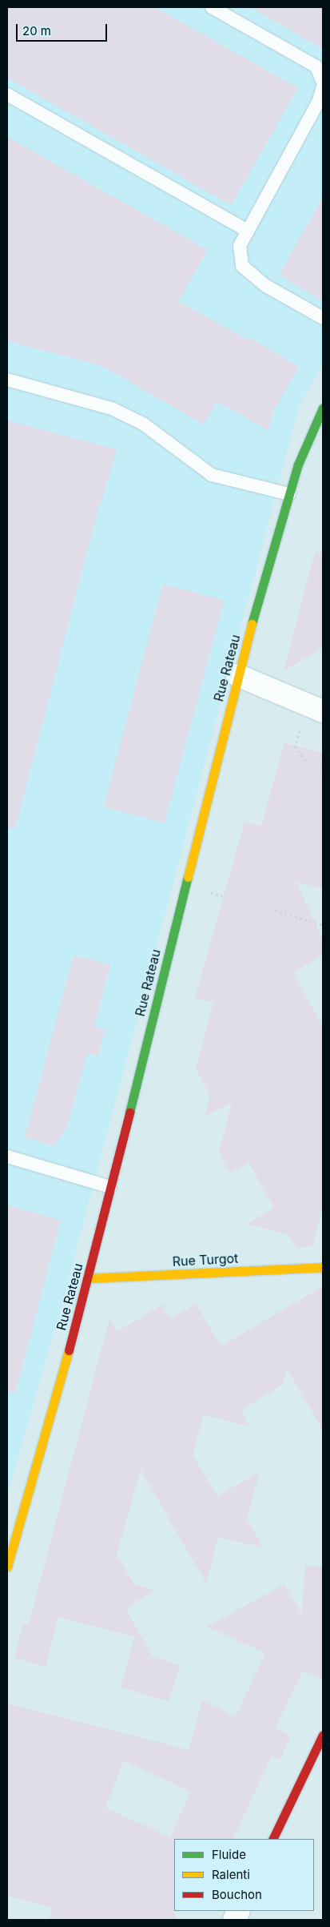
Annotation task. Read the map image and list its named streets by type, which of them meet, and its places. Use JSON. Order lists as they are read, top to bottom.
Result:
{
  "streets": {
    "street": ["Rue Rateau", "Rue Turgot"]
  },
  "crossings": [
    ["Rue Rateau", "Rue Turgot"]
  ],
  "legend": ["Fluide", "Ralenti", "Bouchon"],
  "scale_bar": "20 m"
}
